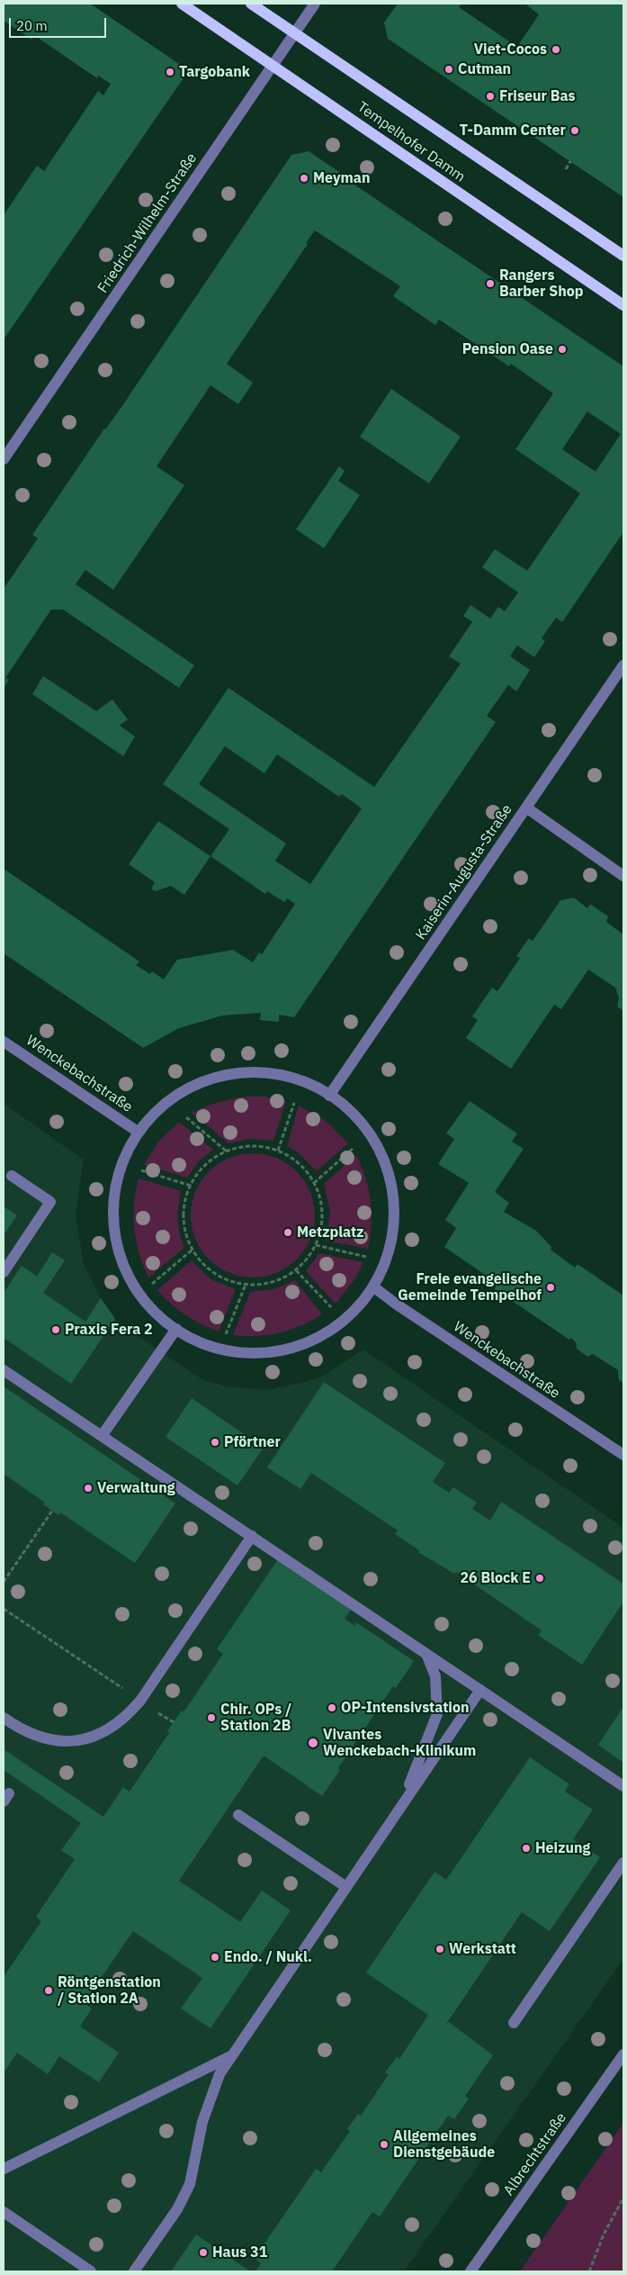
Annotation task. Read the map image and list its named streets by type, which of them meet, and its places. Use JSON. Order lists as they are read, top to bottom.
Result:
{
  "streets": {
    "main road": ["Tempelhofer Damm"],
    "street": [
      "Friedrich-Wilhelm-Straße",
      "Kaiserin-Augusta-Straße",
      "Wenckebachstraße",
      "Albrechtstraße"
    ]
  },
  "crossings": [
    ["Tempelhofer Damm", "Friedrich-Wilhelm-Straße"]
  ],
  "places": [
    "Viet-Cocos",
    "Cutman",
    "Targobank",
    "Friseur Bas",
    "T-Damm Center",
    "Meyman",
    "Rangers Barber Shop",
    "Pension Oase",
    "Metzplatz",
    "Freie evangelische Gemeinde Tempelhof",
    "Praxis Fera 2",
    "Pförtner",
    "Verwaltung",
    "26 Block E",
    "OP-Intensivstation",
    "Chir. OPs / Station 2B",
    "Vivantes Wenckebach-Klinikum",
    "Heizung",
    "Werkstatt",
    "Endo. / Nukl.",
    "Röntgenstation / Station 2A",
    "Allgemeines Dienstgebäude",
    "Haus 31"
  ],
  "scale_bar": "20 m"
}
